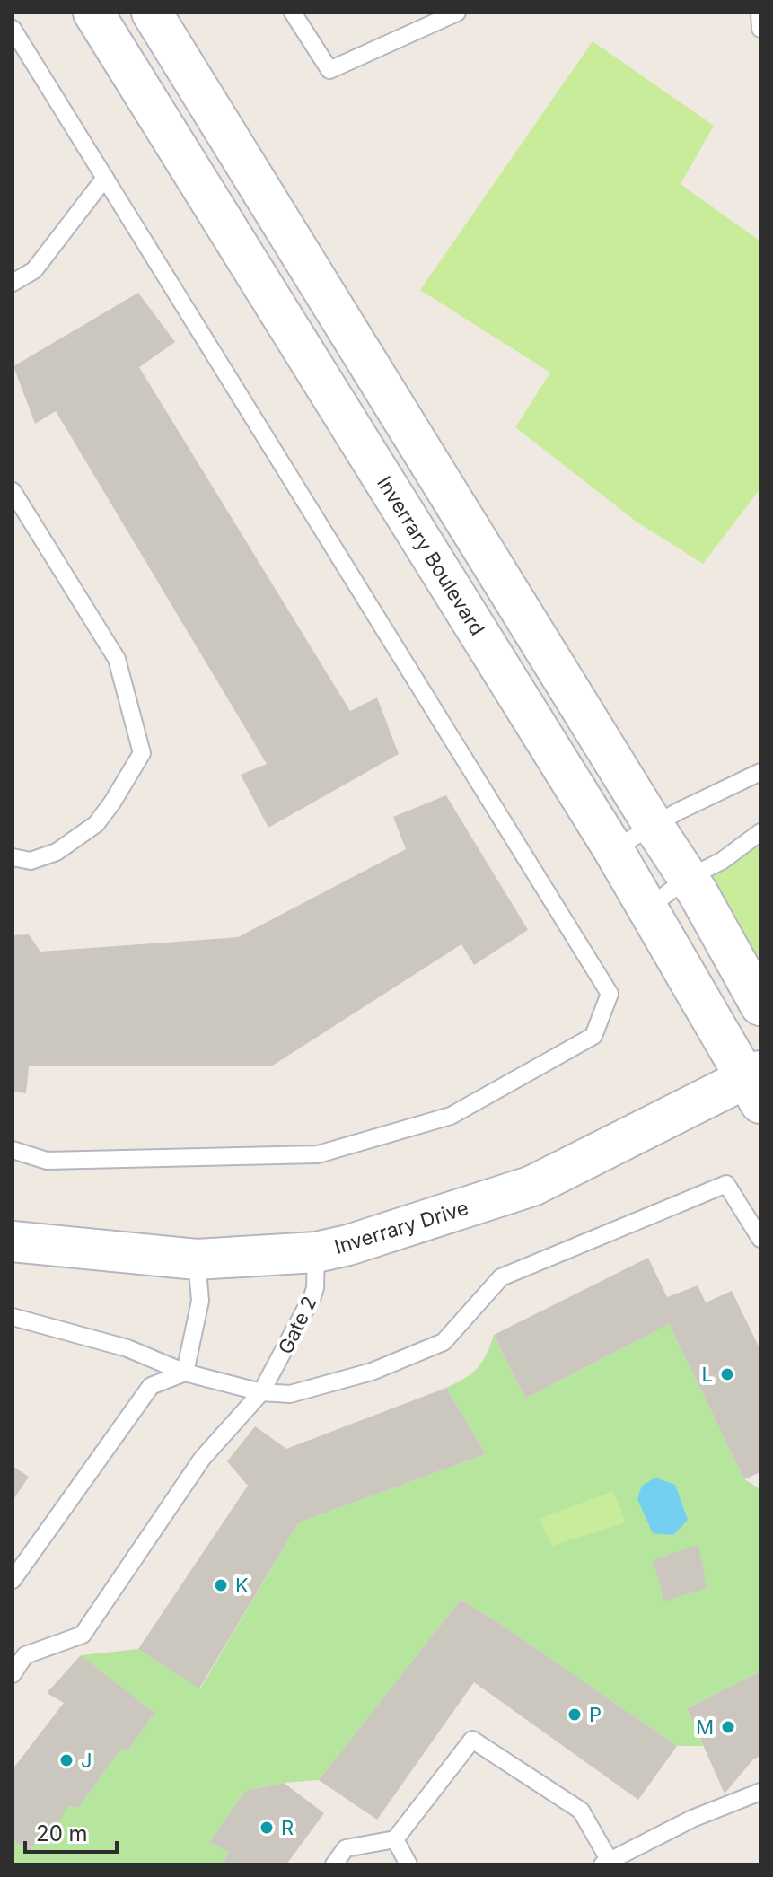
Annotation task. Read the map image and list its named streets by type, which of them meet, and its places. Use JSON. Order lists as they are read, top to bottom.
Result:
{
  "streets": {
    "street": ["Inverrary Boulevard", "Inverrary Drive"],
    "lane": ["Gate 2"]
  },
  "crossings": [
    ["Inverrary Boulevard", "Inverrary Drive"],
    ["Inverrary Drive", "Gate 2"]
  ],
  "places": [
    "L",
    "K",
    "P",
    "M",
    "J",
    "R"
  ],
  "scale_bar": "20 m"
}
